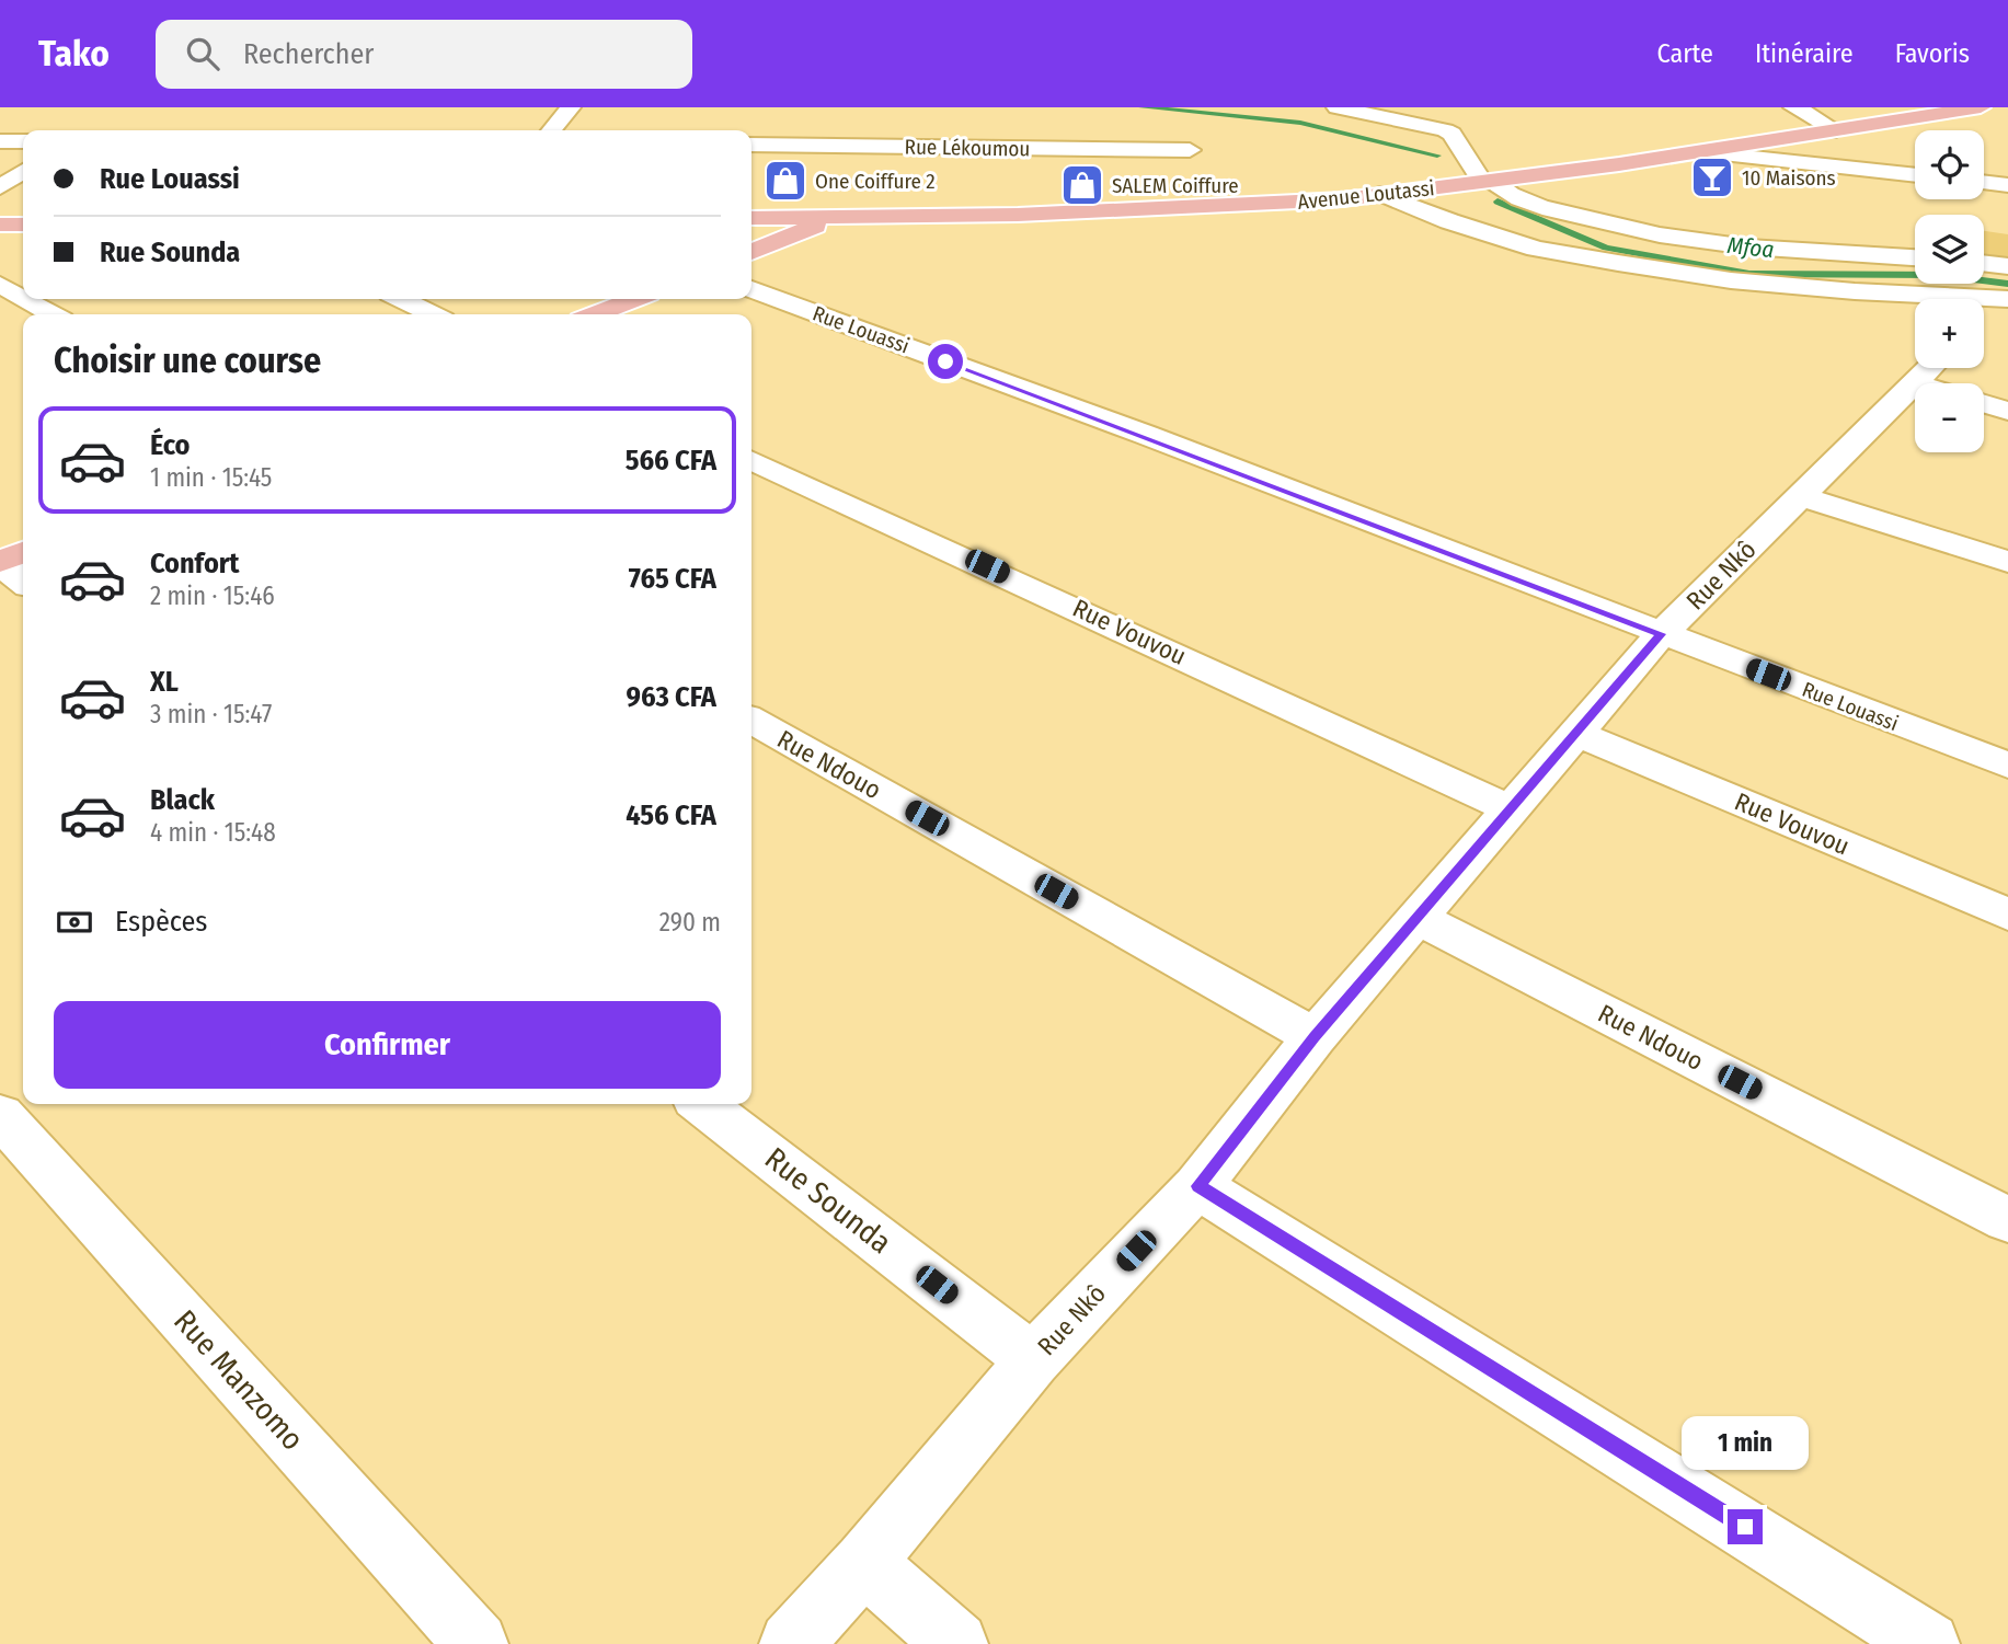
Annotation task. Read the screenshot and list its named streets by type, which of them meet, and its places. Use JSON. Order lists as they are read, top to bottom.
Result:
{
  "streets": {
    "main road": ["Avenue Loutassi"],
    "street": [
      "Rue Lékoumou",
      "Rue Louassi",
      "Rue Nkô",
      "Rue Vouvou",
      "Rue Ndouo",
      "Rue Sounda",
      "Rue Manzomo"
    ]
  },
  "crossings": [
    ["Rue Louassi", "Rue Nkô"],
    ["Rue Nkô", "Rue Vouvou"],
    ["Rue Nkô", "Rue Ndouo"],
    ["Rue Nkô", "Rue Sounda"]
  ],
  "water": ["Mfoa"],
  "places": {
    "bar": ["10 Maisons"],
    "shop": ["One Coiffure 2", "SALEM Coiffure"]
  },
  "page": {
    "header": "Tako",
    "search": "Rechercher",
    "nav": ["Carte", "Itinéraire", "Favoris"],
    "map_buttons": ["+", "−"],
    "banner": ["Rue Louassi", "Rue Sounda"],
    "heading": "Choisir une course",
    "list": [
      {
        "name": "Éco",
        "note": "1 min · 15:45",
        "value": "566 CFA"
      },
      {
        "name": "Confort",
        "note": "2 min · 15:46",
        "value": "765 CFA"
      },
      {
        "name": "XL",
        "note": "3 min · 15:47",
        "value": "963 CFA"
      },
      {
        "name": "Black",
        "note": "4 min · 15:48",
        "value": "456 CFA"
      }
    ],
    "pay": ["Espèces", "290 m"],
    "buttons": "Confirmer",
    "bubble": "1 min"
  }
}
